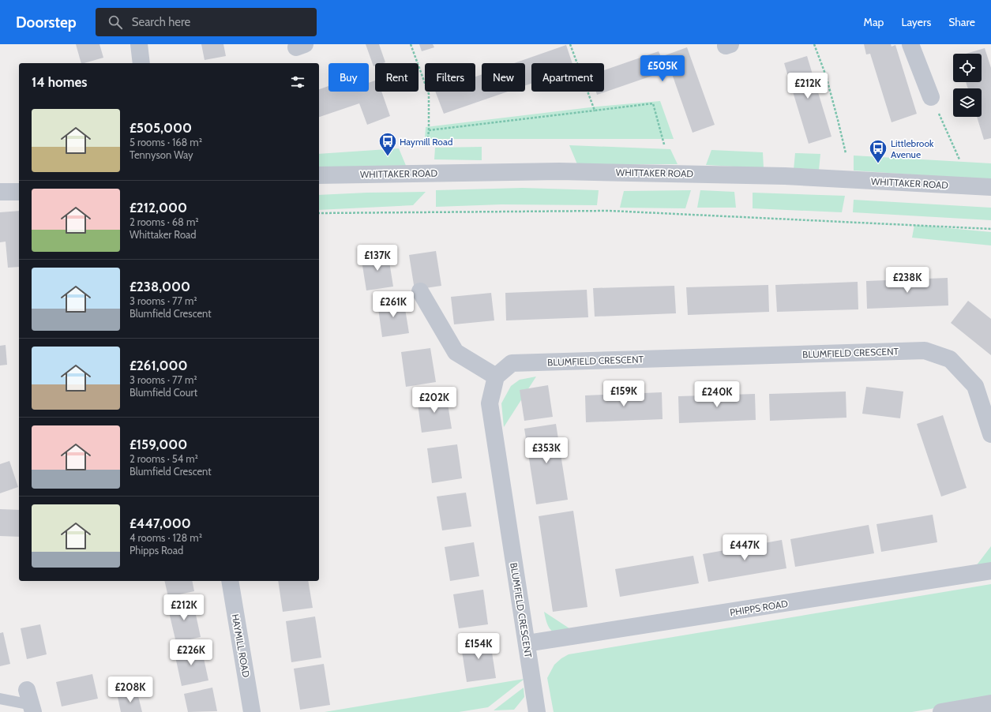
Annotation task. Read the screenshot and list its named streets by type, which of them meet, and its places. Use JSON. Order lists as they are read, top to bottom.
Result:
{
  "streets": {
    "street": [
      "WHITTAKER ROAD",
      "BLUMFIELD CRESCENT",
      "PHIPPS ROAD",
      "HAYMILL ROAD"
    ]
  },
  "crossings": [
    ["BLUMFIELD CRESCENT", "PHIPPS ROAD"]
  ],
  "places": {
    "bus stop": ["Haymill Road", "Littlebrook Avenue"]
  },
  "page": {
    "header": "Doorstep",
    "search": "Search here",
    "nav": ["Map", "Layers", "Share"],
    "price": [
      "£505K",
      "£212K",
      "£137K",
      "£238K",
      "£261K",
      "£159K",
      "£240K",
      "£202K",
      "£353K",
      "£447K",
      "£212K",
      "£154K",
      "£226K",
      "£208K"
    ],
    "chip": [
      "Buy",
      "Rent",
      "Filters",
      "New",
      "Apartment"
    ],
    "heading": "14 homes",
    "list": [
      {
        "name": "£505,000",
        "note": "5 rooms · 168 m² · Tennyson Way"
      },
      {
        "name": "£212,000",
        "note": "2 rooms · 68 m² · Whittaker Road"
      },
      {
        "name": "£238,000",
        "note": "3 rooms · 77 m² · Blumfield Crescent"
      },
      {
        "name": "£261,000",
        "note": "3 rooms · 77 m² · Blumfield Court"
      },
      {
        "name": "£159,000",
        "note": "2 rooms · 54 m² · Blumfield Crescent"
      },
      {
        "name": "£447,000",
        "note": "4 rooms · 128 m² · Phipps Road"
      }
    ]
  }
}
